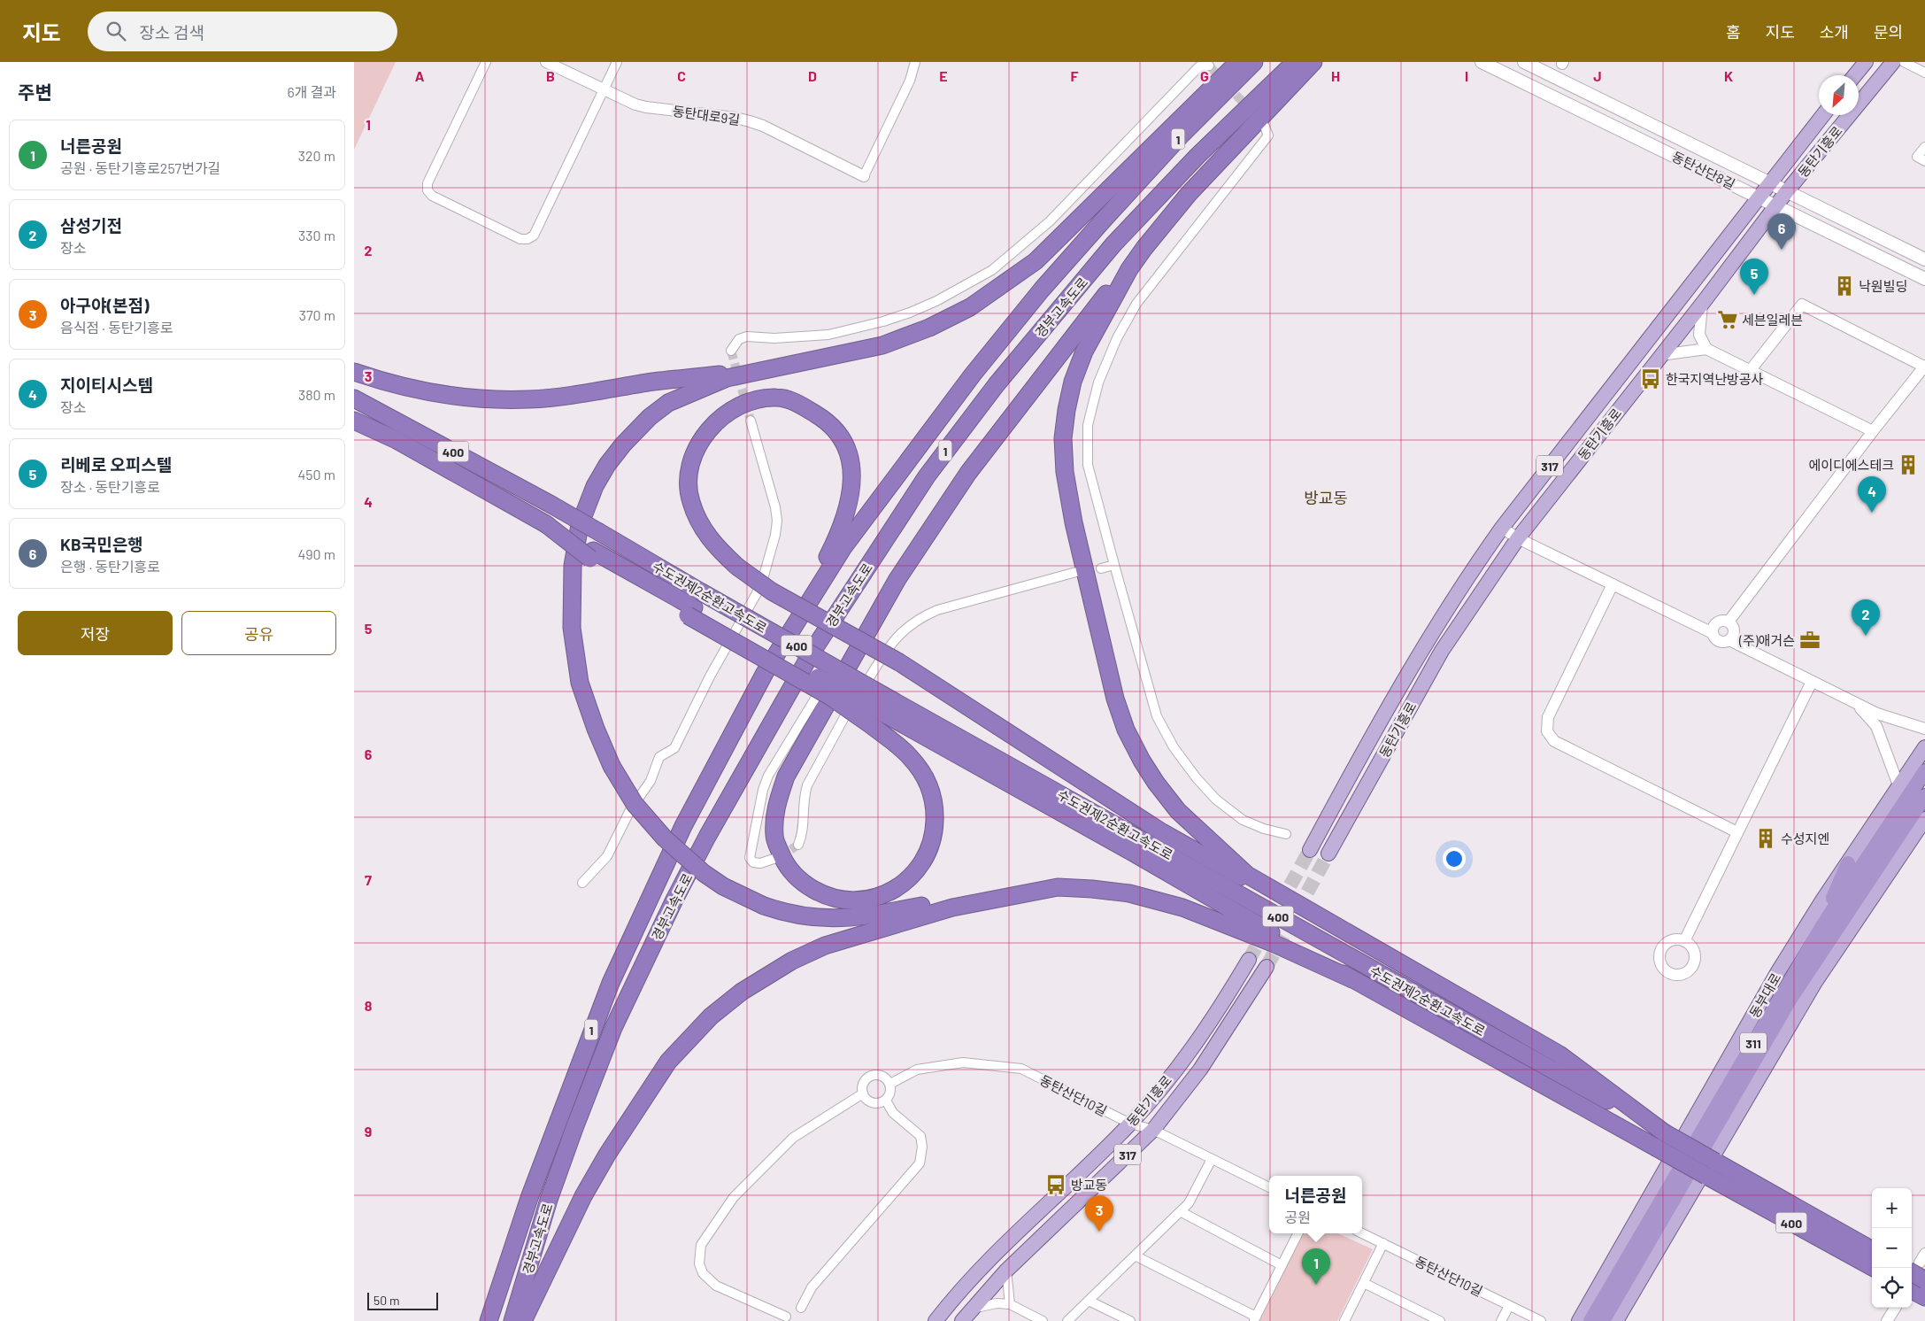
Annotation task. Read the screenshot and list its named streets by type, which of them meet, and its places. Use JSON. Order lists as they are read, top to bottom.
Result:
{
  "streets": {
    "highway": [
      "1",
      "경부고속도로",
      "400",
      "수도권제2순환고속도로",
      "동부대로",
      "311"
    ],
    "main road": ["동탄기흥로", "동탄산단8길", "317"],
    "street": ["동탄대로9길", "동탄산단10길"]
  },
  "crossings": [
    ["동탄기흥로", "동탄산단8길"],
    ["동탄기흥로", "동탄산단10길"],
    ["400", "수도권제2순환고속도로"]
  ],
  "districts": ["방교동"],
  "places": {
    "building": ["낙원빌딩", "에이디에스테크", "수성지엔"],
    "supermarket": ["세븐일레븐"],
    "bus stop": ["한국지역난방공사", "방교동"],
    "office": ["(주)애거슨"]
  },
  "scale_bar": "50 m",
  "north": "bottom left",
  "page": {
    "header": "지도",
    "search": "장소 검색",
    "nav": [
      "홈",
      "지도",
      "소개",
      "문의"
    ],
    "heading": ["주변", "6개 결과"],
    "list": [
      {
        "mark": "1",
        "name": "너른공원",
        "note": "공원 · 동탄기흥로257번가길",
        "value": "320 m"
      },
      {
        "mark": "2",
        "name": "삼성기전",
        "note": "장소",
        "value": "330 m"
      },
      {
        "mark": "3",
        "name": "아구야(본점)",
        "note": "음식점 · 동탄기흥로",
        "value": "370 m"
      },
      {
        "mark": "4",
        "name": "지이티시스템",
        "note": "장소",
        "value": "380 m"
      },
      {
        "mark": "5",
        "name": "리베로 오피스텔",
        "note": "장소 · 동탄기흥로",
        "value": "450 m"
      },
      {
        "mark": "6",
        "name": "KB국민은행",
        "note": "은행 · 동탄기흥로",
        "value": "490 m"
      }
    ],
    "pins": [
      "6",
      "5",
      "4",
      "2",
      "3",
      "1"
    ],
    "buttons": ["저장", "공유"],
    "popup": ["너른공원", "공원"],
    "map_buttons": ["+", "−"],
    "scale": "50 m"
  },
  "grid": {
    "columns": [
      "A",
      "B",
      "C",
      "D",
      "E",
      "F",
      "G",
      "H",
      "I",
      "J",
      "K"
    ],
    "rows": [
      "1",
      "2",
      "3",
      "4",
      "5",
      "6",
      "7",
      "8",
      "9"
    ]
  }
}
